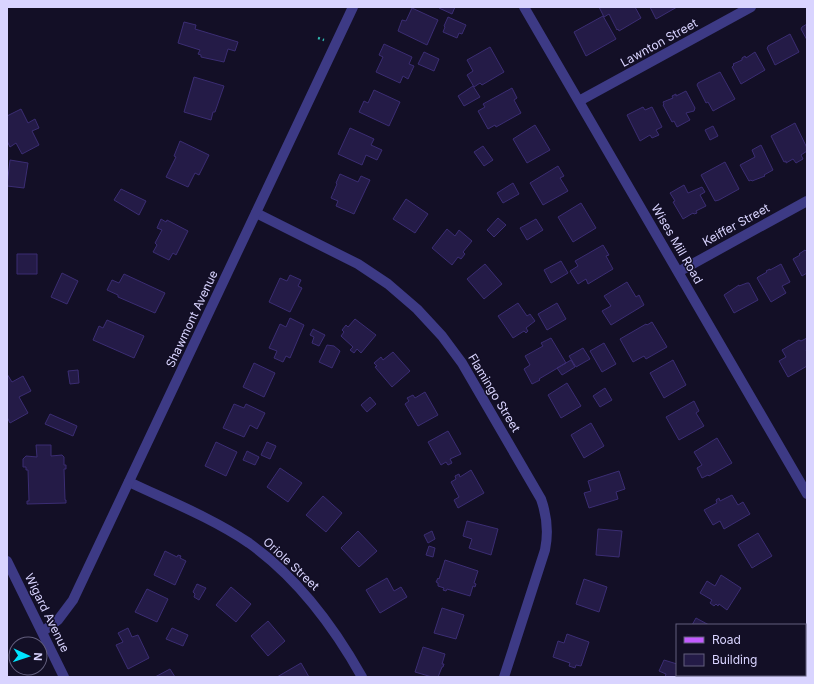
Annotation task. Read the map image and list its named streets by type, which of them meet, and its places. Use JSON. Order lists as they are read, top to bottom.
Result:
{
  "streets": {
    "street": [
      "Lawnton Street",
      "Keiffer Street",
      "Wises Mill Road",
      "Shawmont Avenue",
      "Flamingo Street",
      "Oriole Street",
      "Wigard Avenue"
    ]
  },
  "crossings": [
    ["Lawnton Street", "Wises Mill Road"],
    ["Keiffer Street", "Wises Mill Road"],
    ["Shawmont Avenue", "Flamingo Street"],
    ["Shawmont Avenue", "Oriole Street"],
    ["Shawmont Avenue", "Wigard Avenue"]
  ],
  "legend": ["Road", "Building"],
  "north": "right"
}
